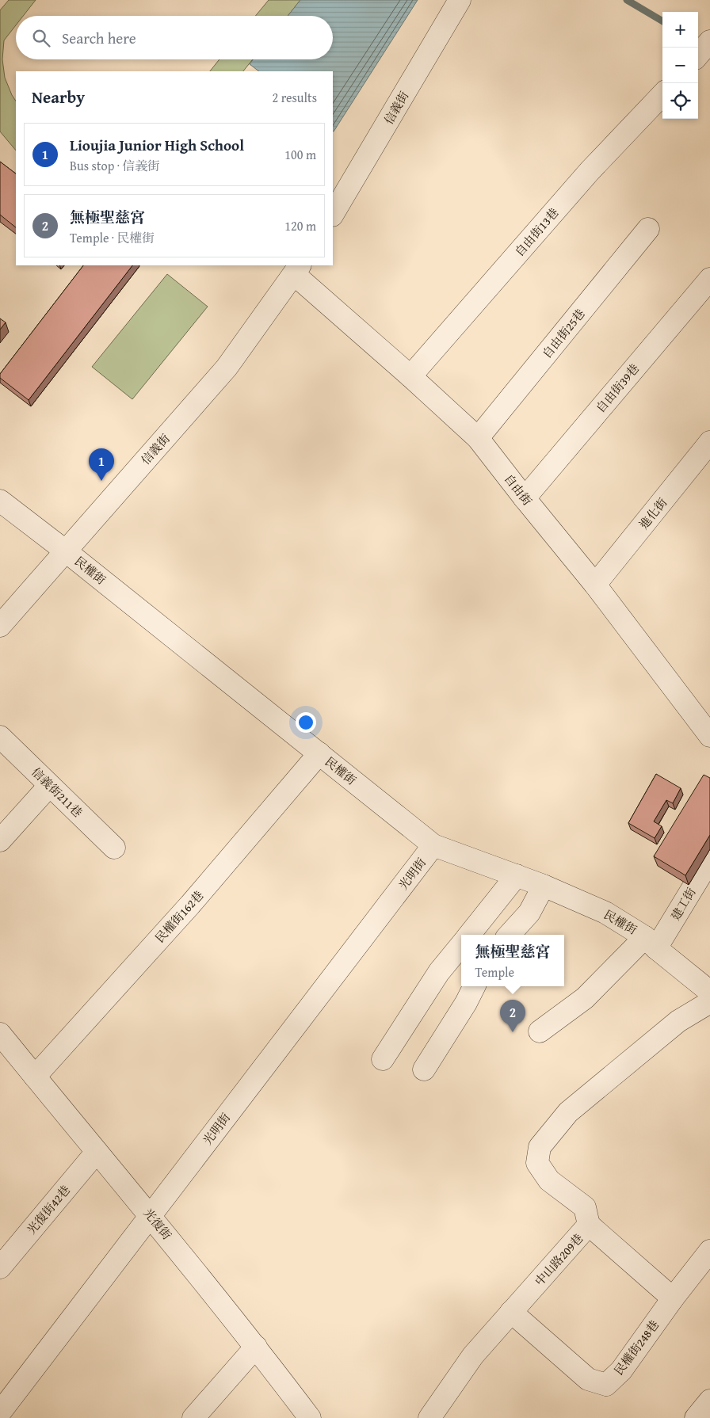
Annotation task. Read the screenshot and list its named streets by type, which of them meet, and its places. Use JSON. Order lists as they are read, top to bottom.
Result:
{
  "streets": {
    "street": [
      "信義街",
      "自由街13巷",
      "自由街25巷",
      "自由街39巷",
      "自由街",
      "進化街",
      "民權街",
      "信義街211巷",
      "光明街",
      "建工街",
      "民權街162巷",
      "光復街42巷",
      "光復街",
      "中山路209巷",
      "民權街248巷"
    ]
  },
  "crossings": [
    ["信義街", "自由街"],
    ["信義街", "民權街"],
    ["自由街13巷", "自由街"],
    ["自由街25巷", "自由街"],
    ["自由街39巷", "自由街"],
    ["自由街", "進化街"],
    ["民權街", "光明街"],
    ["民權街", "建工街"],
    ["民權街", "民權街162巷"],
    ["光明街", "光復街"],
    ["民權街162巷", "光復街"],
    ["光復街42巷", "光復街"],
    ["中山路209巷", "民權街248巷"]
  ],
  "page": {
    "map_buttons": ["+", "−"],
    "search": "Search here",
    "heading": ["Nearby", "2 results"],
    "list": [
      {
        "mark": "1",
        "name": "Lioujia Junior High School",
        "note": "Bus stop · 信義街",
        "value": "100 m"
      },
      {
        "mark": "2",
        "name": "無極聖慈宮",
        "note": "Temple · 民權街",
        "value": "120 m"
      }
    ],
    "pins": ["1", "2"],
    "popup": ["無極聖慈宮", "Temple"]
  }
}
